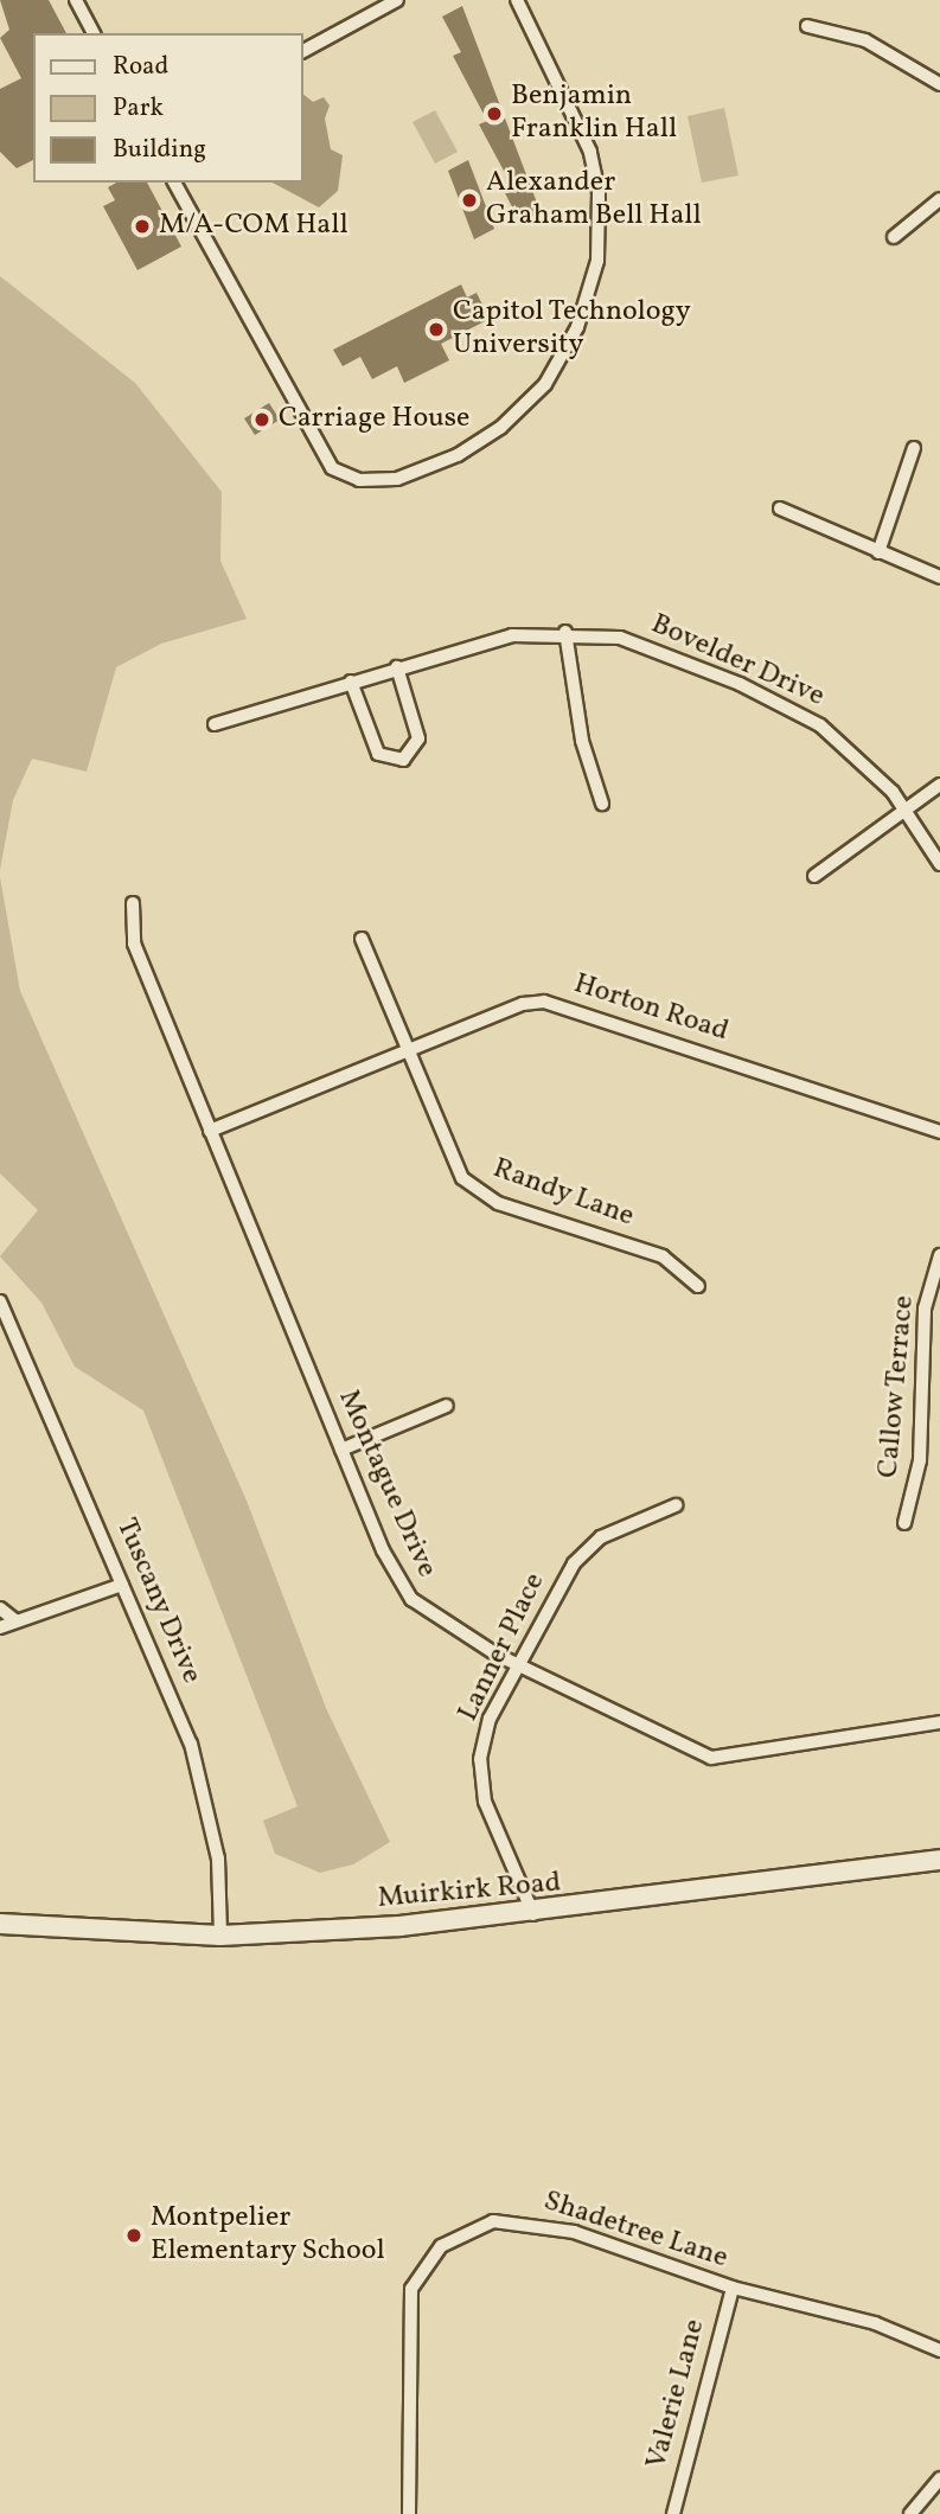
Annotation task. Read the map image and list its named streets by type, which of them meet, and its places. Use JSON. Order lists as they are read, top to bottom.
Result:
{
  "streets": {
    "main road": ["Muirkirk Road"],
    "street": [
      "Bovelder Drive",
      "Horton Road",
      "Randy Lane",
      "Callow Terrace",
      "Montague Drive",
      "Tuscany Drive",
      "Lanner Place",
      "Shadetree Lane",
      "Valerie Lane"
    ]
  },
  "crossings": [
    ["Horton Road", "Randy Lane"],
    ["Horton Road", "Montague Drive"],
    ["Montague Drive", "Lanner Place"],
    ["Tuscany Drive", "Muirkirk Road"],
    ["Lanner Place", "Muirkirk Road"],
    ["Shadetree Lane", "Valerie Lane"]
  ],
  "places": [
    "Benjamin Franklin Hall",
    "Alexander Graham Bell Hall",
    "M/A-COM Hall",
    "Capitol Technology University",
    "Carriage House",
    "Montpelier Elementary School"
  ],
  "legend": ["Road", "Park", "Building"]
}
